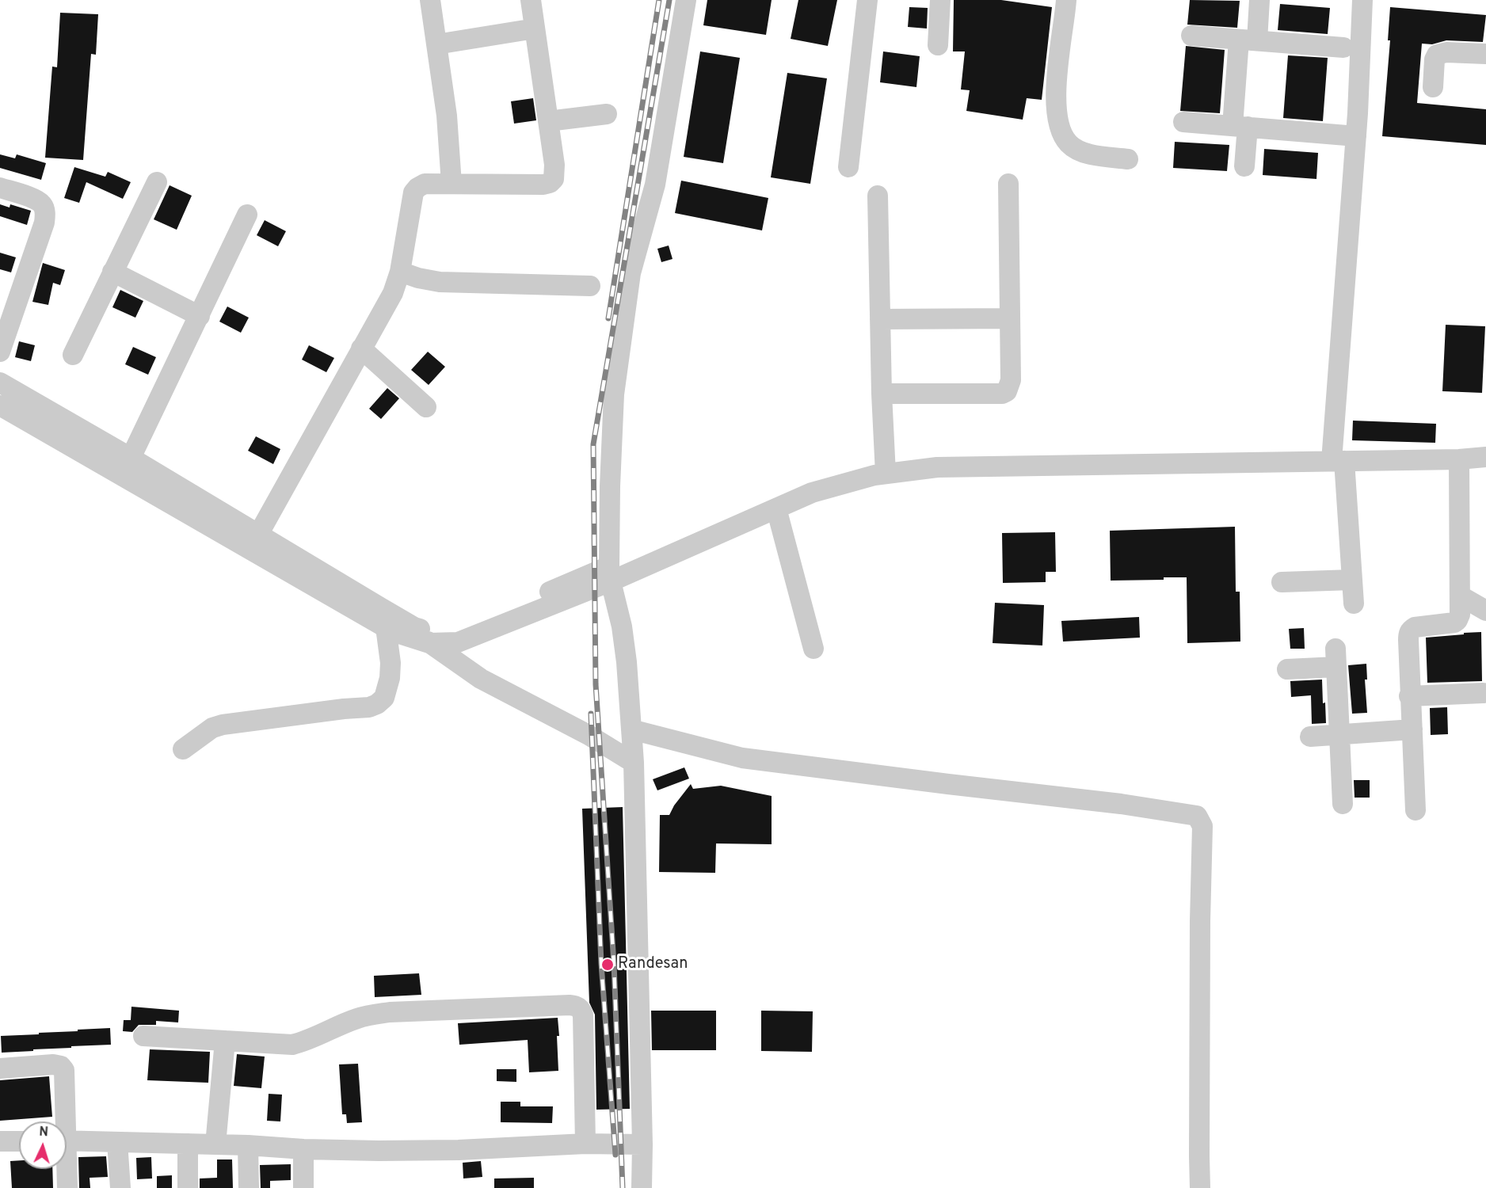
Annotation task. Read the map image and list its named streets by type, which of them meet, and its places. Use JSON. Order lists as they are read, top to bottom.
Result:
{
  "places": ["Randesan"],
  "north": "top"
}
